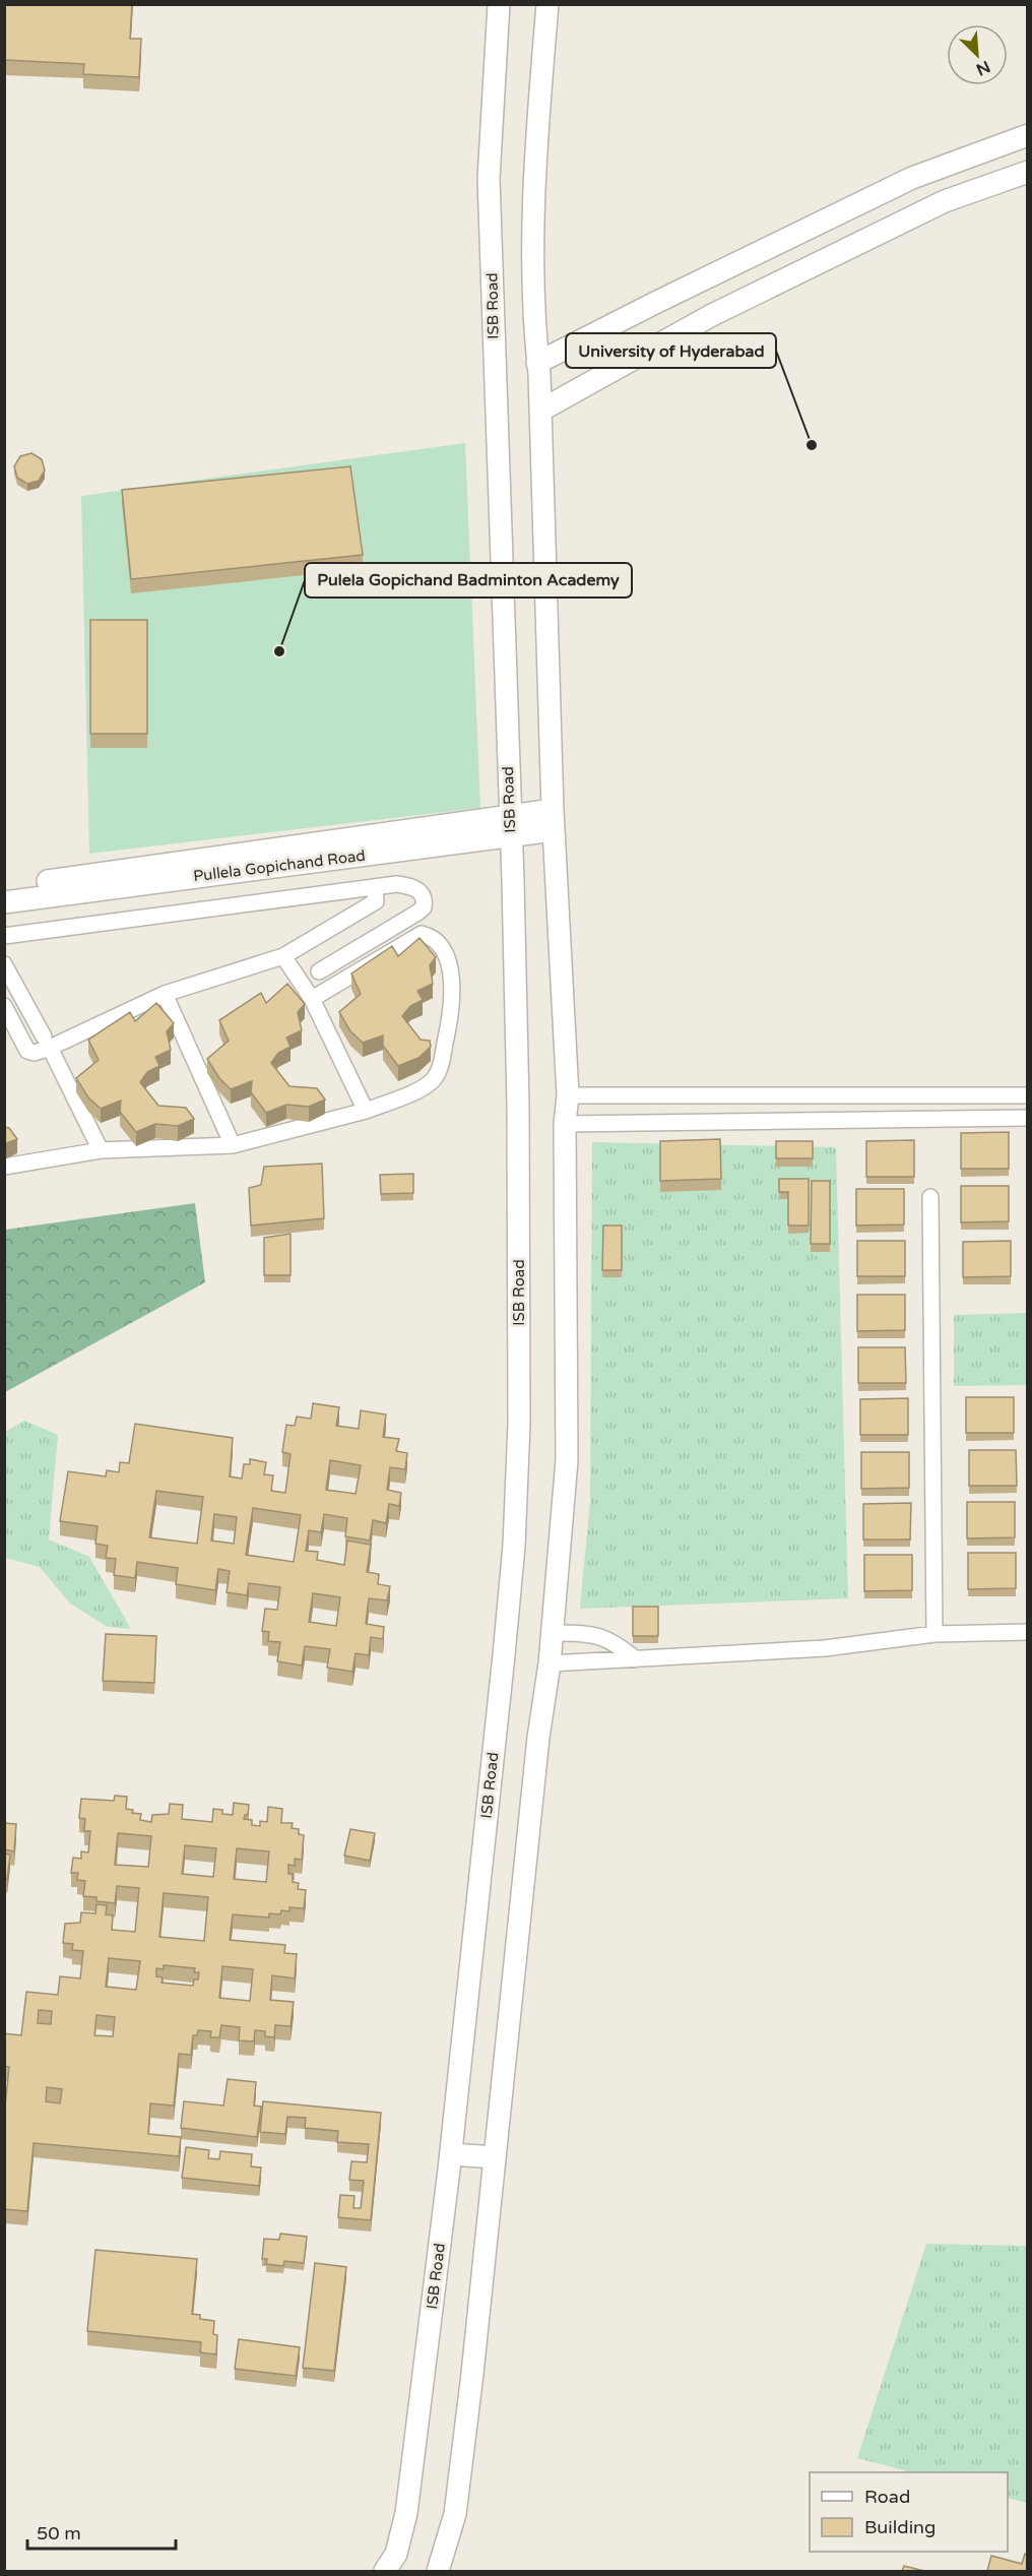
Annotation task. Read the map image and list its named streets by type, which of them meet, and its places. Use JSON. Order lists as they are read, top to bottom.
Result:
{
  "streets": {
    "main road": ["ISB Road", "Pullela Gopichand Road"]
  },
  "crossings": [
    ["ISB Road", "Pullela Gopichand Road"]
  ],
  "places": ["University of Hyderabad", "Pulela Gopichand Badminton Academy"],
  "legend": ["Road", "Building"],
  "scale_bar": "50 m",
  "north": "bottom right"
}
